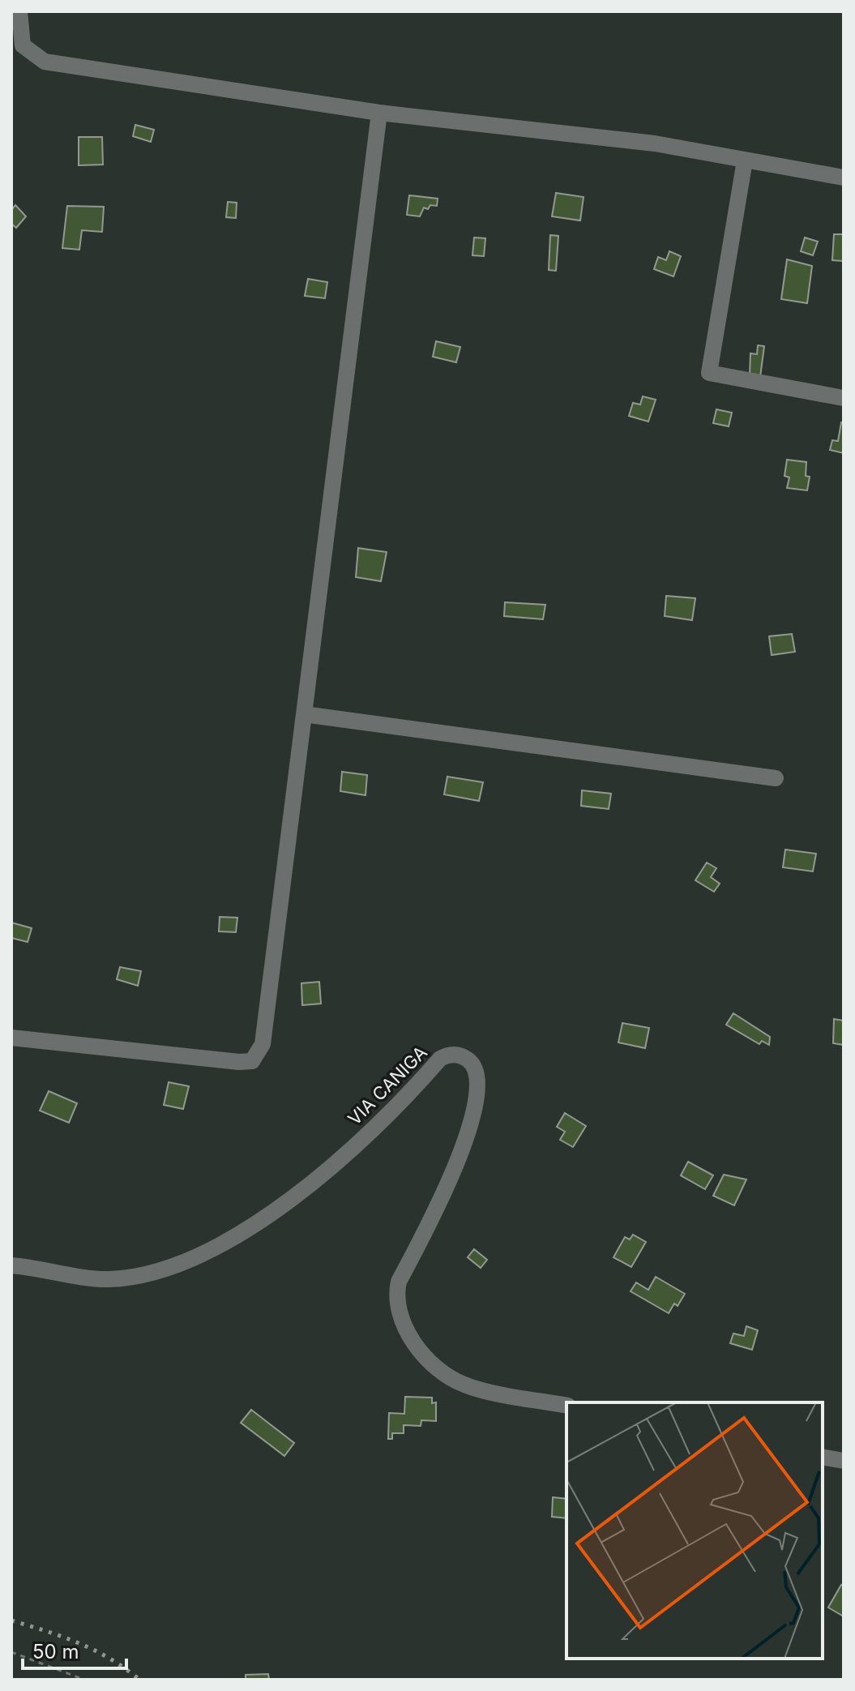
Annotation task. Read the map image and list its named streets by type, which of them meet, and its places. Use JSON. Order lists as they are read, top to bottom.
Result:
{
  "streets": {
    "street": ["VIA CANIGA"]
  },
  "scale_bar": "50 m"
}
